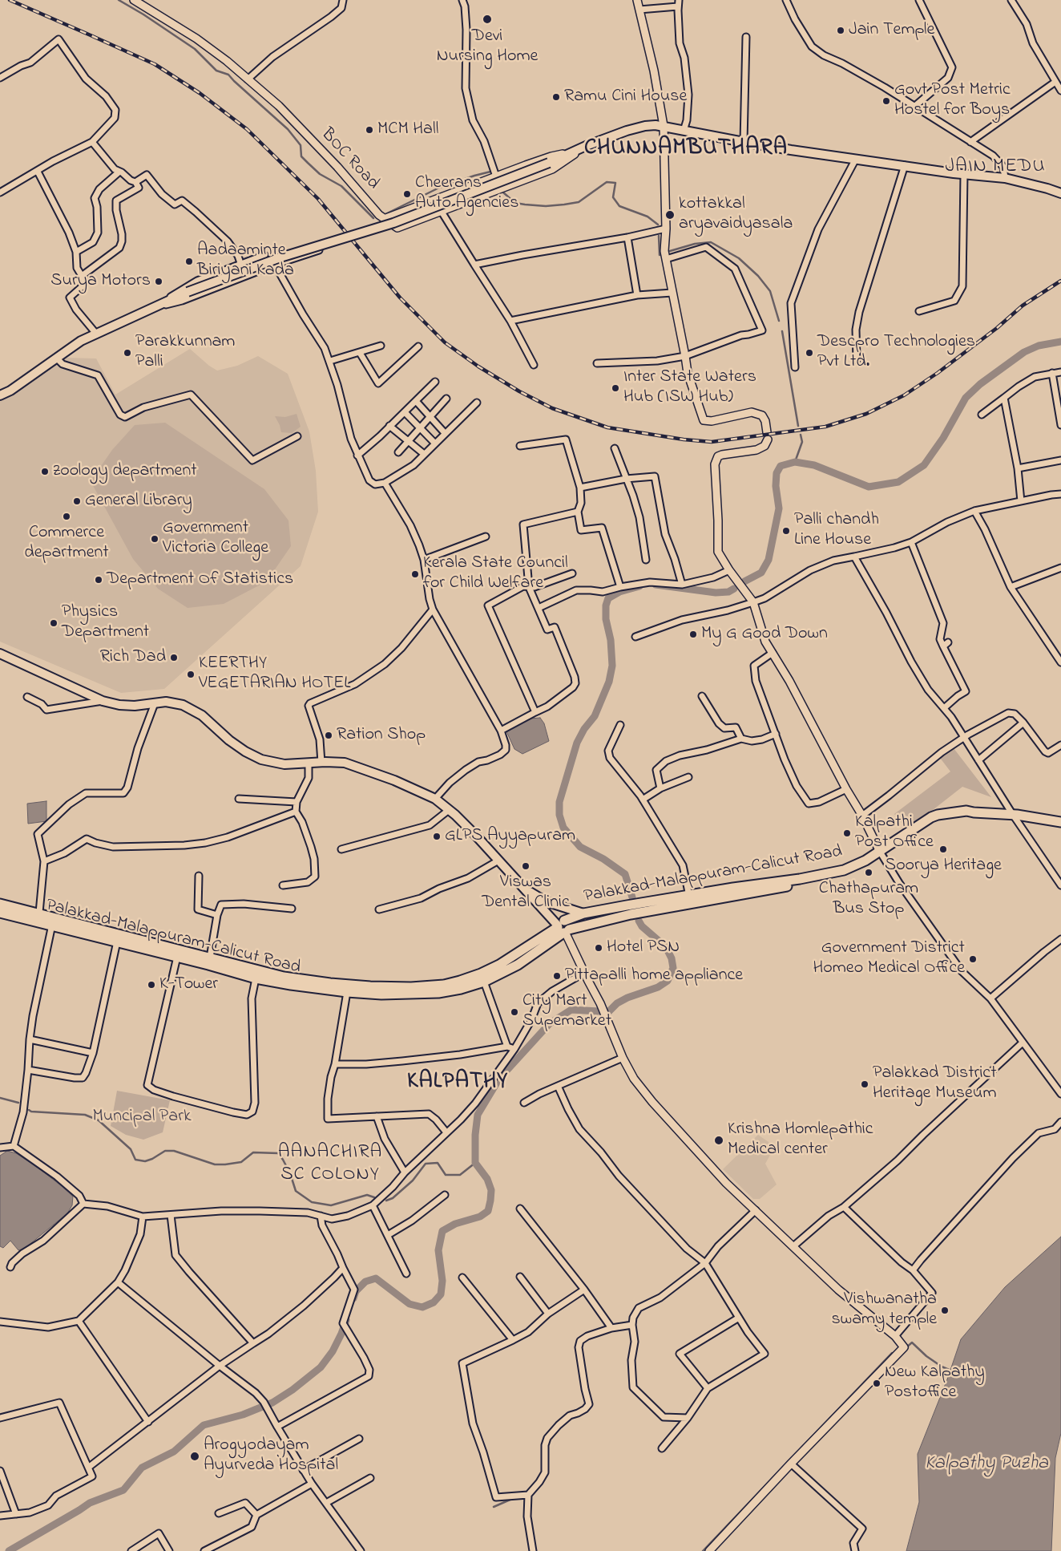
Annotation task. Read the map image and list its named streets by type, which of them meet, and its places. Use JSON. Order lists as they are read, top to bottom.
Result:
{
  "streets": {
    "highway": ["Palakkad-Malappuram-Calicut Road"],
    "street": ["BOC Road"]
  },
  "districts": [
    "CHUNNAMBUTHARA",
    "JAIN MEDU",
    "KALPATHY",
    "AANACHIRA SC COLONY"
  ],
  "water": ["Kalpathy Puzha"],
  "parks": ["Muncipal Park"],
  "places": [
    "Devi Nursing Home",
    "Jain Temple",
    "Ramu Cini House",
    "Govt Post Metric Hostel for Boys",
    "MCM Hall",
    "Cheerans Auto Agencies",
    "kottakkal aryavaidyasala",
    "Aadaaminte Biriyani Kada",
    "Surya Motors",
    "Parakkunnam Palli",
    "Descpro Technologies Pvt Ltd.",
    "Inter State Waters Hub (ISW Hub)",
    "zoology department",
    "General Library",
    "Commerce department",
    "Palli chandh Line House",
    "Government Victoria College",
    "Kerala State Council for Child Welfare",
    "Department Of Statistics",
    "Physics Department",
    "My G Good Down",
    "Rich Dad",
    "KEERTHY VEGETARIAN HOTEL",
    "Ration Shop",
    "Kalpathi Post Office",
    "GLPS Ayyapuram",
    "Soorya Heritage",
    "Viswas Dental Clinic",
    "Chathapuram Bus Stop",
    "Hotel PSN",
    "Government District Homeo Medical Office",
    "Pittapalli home appliance",
    "K-Tower",
    "City Mart Supemarket",
    "Palakkad District Heritage Museum",
    "Krishna Homlepathic Medical center",
    "Vishwanatha swamy temple",
    "New Kalpathy Postoffice",
    "Arogyodayam Ayurveda Hospital"
  ]
}
